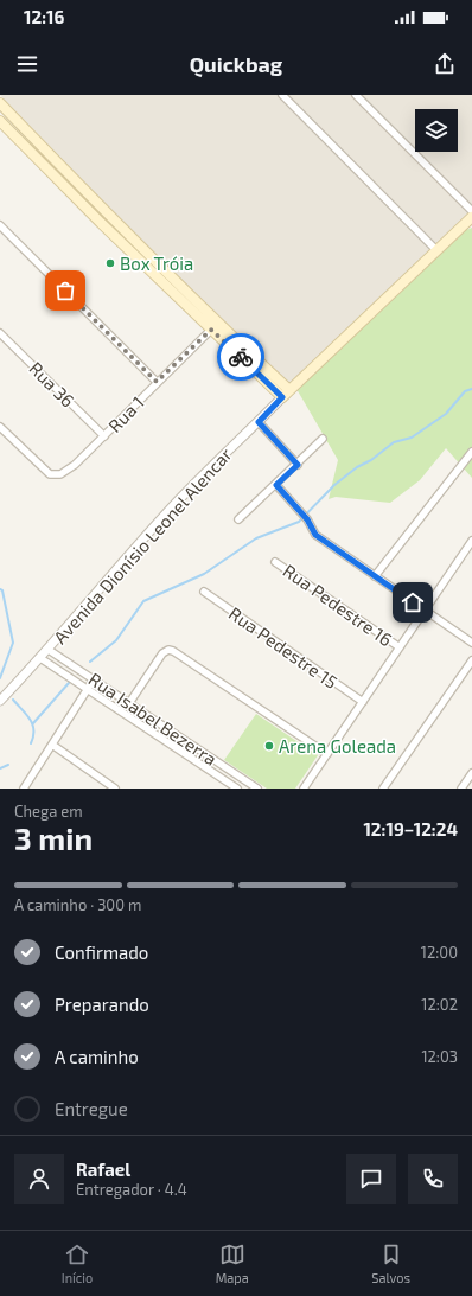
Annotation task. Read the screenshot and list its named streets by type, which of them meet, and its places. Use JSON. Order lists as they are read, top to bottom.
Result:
{
  "streets": {
    "main road": ["Avenida Dionísio Leonel Alencar"],
    "street": [
      "Rua 36",
      "Rua 1",
      "Rua Pedestre 16",
      "Rua Pedestre 15",
      "Rua Isabel Bezerra"
    ]
  },
  "crossings": [
    ["Rua 36", "Rua 1"],
    ["Avenida Dionísio Leonel Alencar", "Rua Isabel Bezerra"]
  ],
  "places": ["Box Tróia", "Arena Goleada"],
  "page": {
    "status": "12:16",
    "header": "Quickbag",
    "heading": ["3 min", "Chega em", "12:19–12:24"],
    "panel": ["Rafael", "Entregador · 4.4"],
    "bar": "A caminho · 300 m",
    "list": [
      ["Confirmado", "12:00"],
      ["Preparando", "12:02"],
      ["A caminho", "12:03"],
      "Entregue"
    ],
    "tabs": ["Início", "Mapa", "Salvos"]
  }
}
